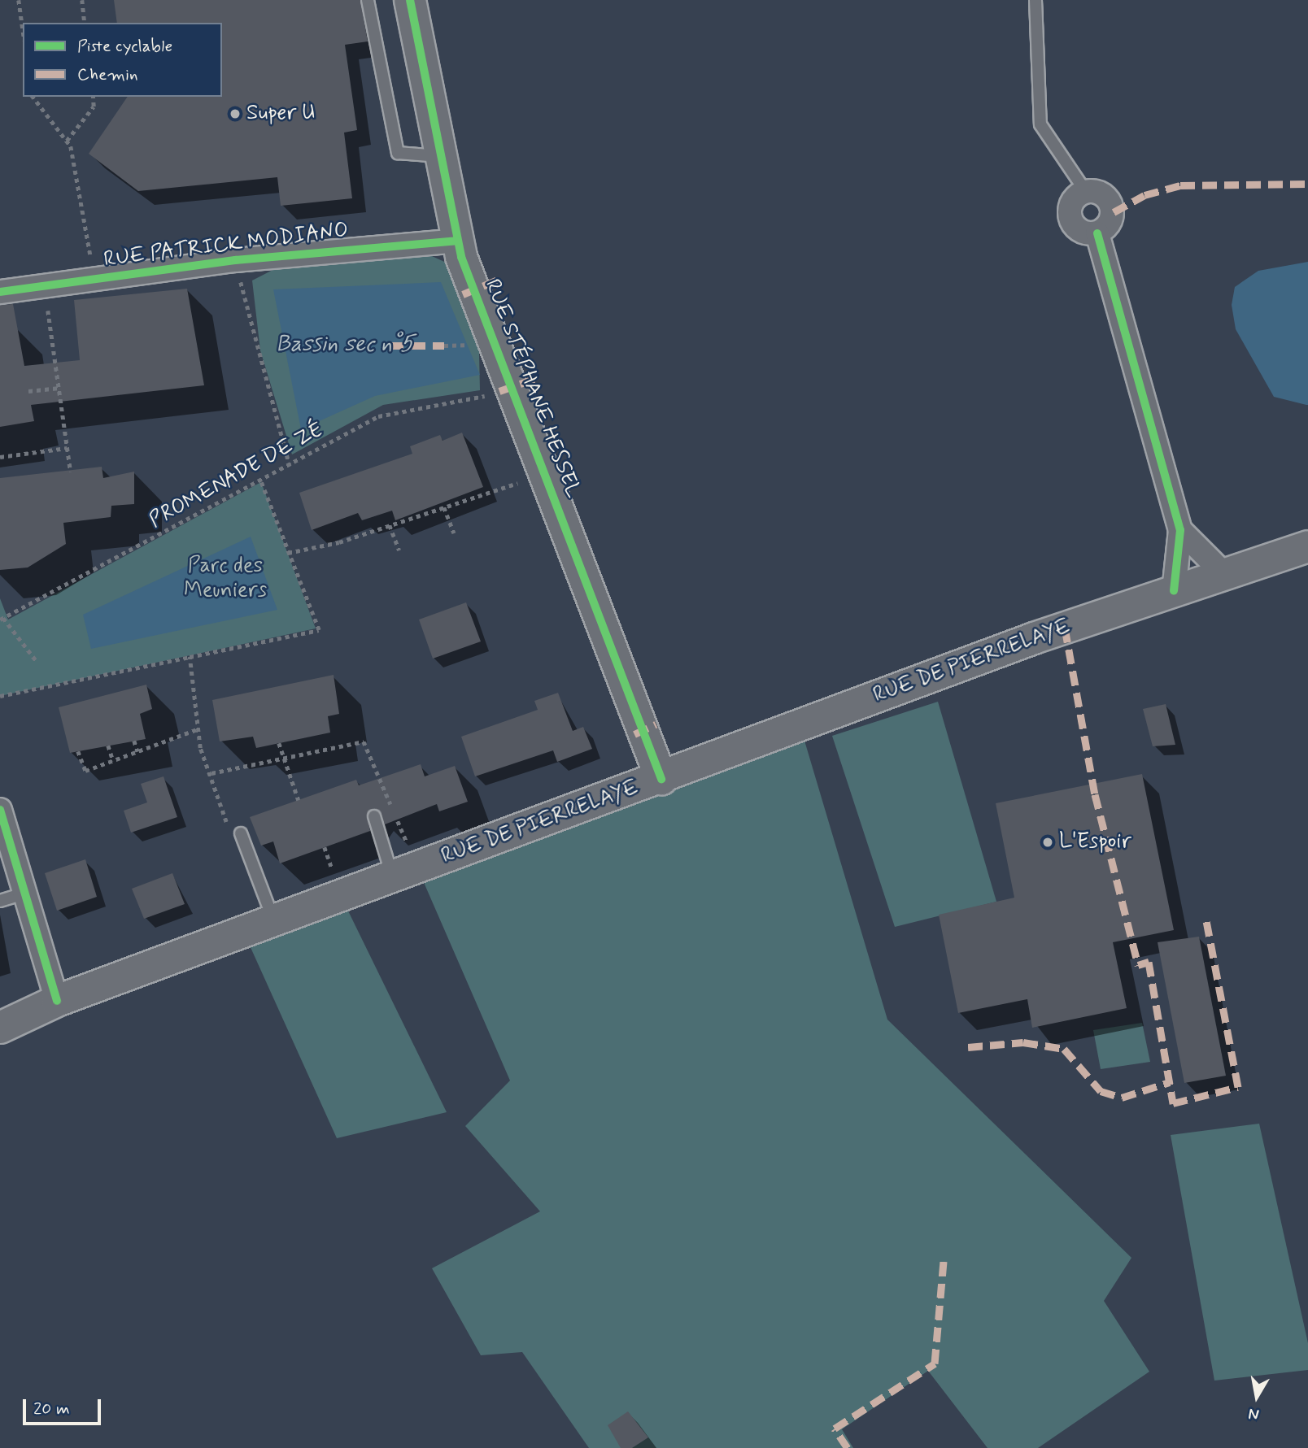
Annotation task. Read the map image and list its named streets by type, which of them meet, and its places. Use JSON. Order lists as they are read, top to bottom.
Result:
{
  "streets": {
    "main road": ["RUE STÉPHANE HESSEL", "RUE DE PIERRELAYE"],
    "street": ["RUE PATRICK MODIANO"],
    "path": ["PROMENADE DE ZÉ"]
  },
  "crossings": [
    ["RUE PATRICK MODIANO", "RUE STÉPHANE HESSEL"],
    ["RUE STÉPHANE HESSEL", "RUE DE PIERRELAYE"]
  ],
  "water": ["Bassin sec n°5"],
  "parks": ["Parc des Meuniers"],
  "places": ["Super U", "L'Espoir"],
  "legend": ["Piste cyclable", "Chemin"],
  "scale_bar": "20 m",
  "north": "bottom"
}
